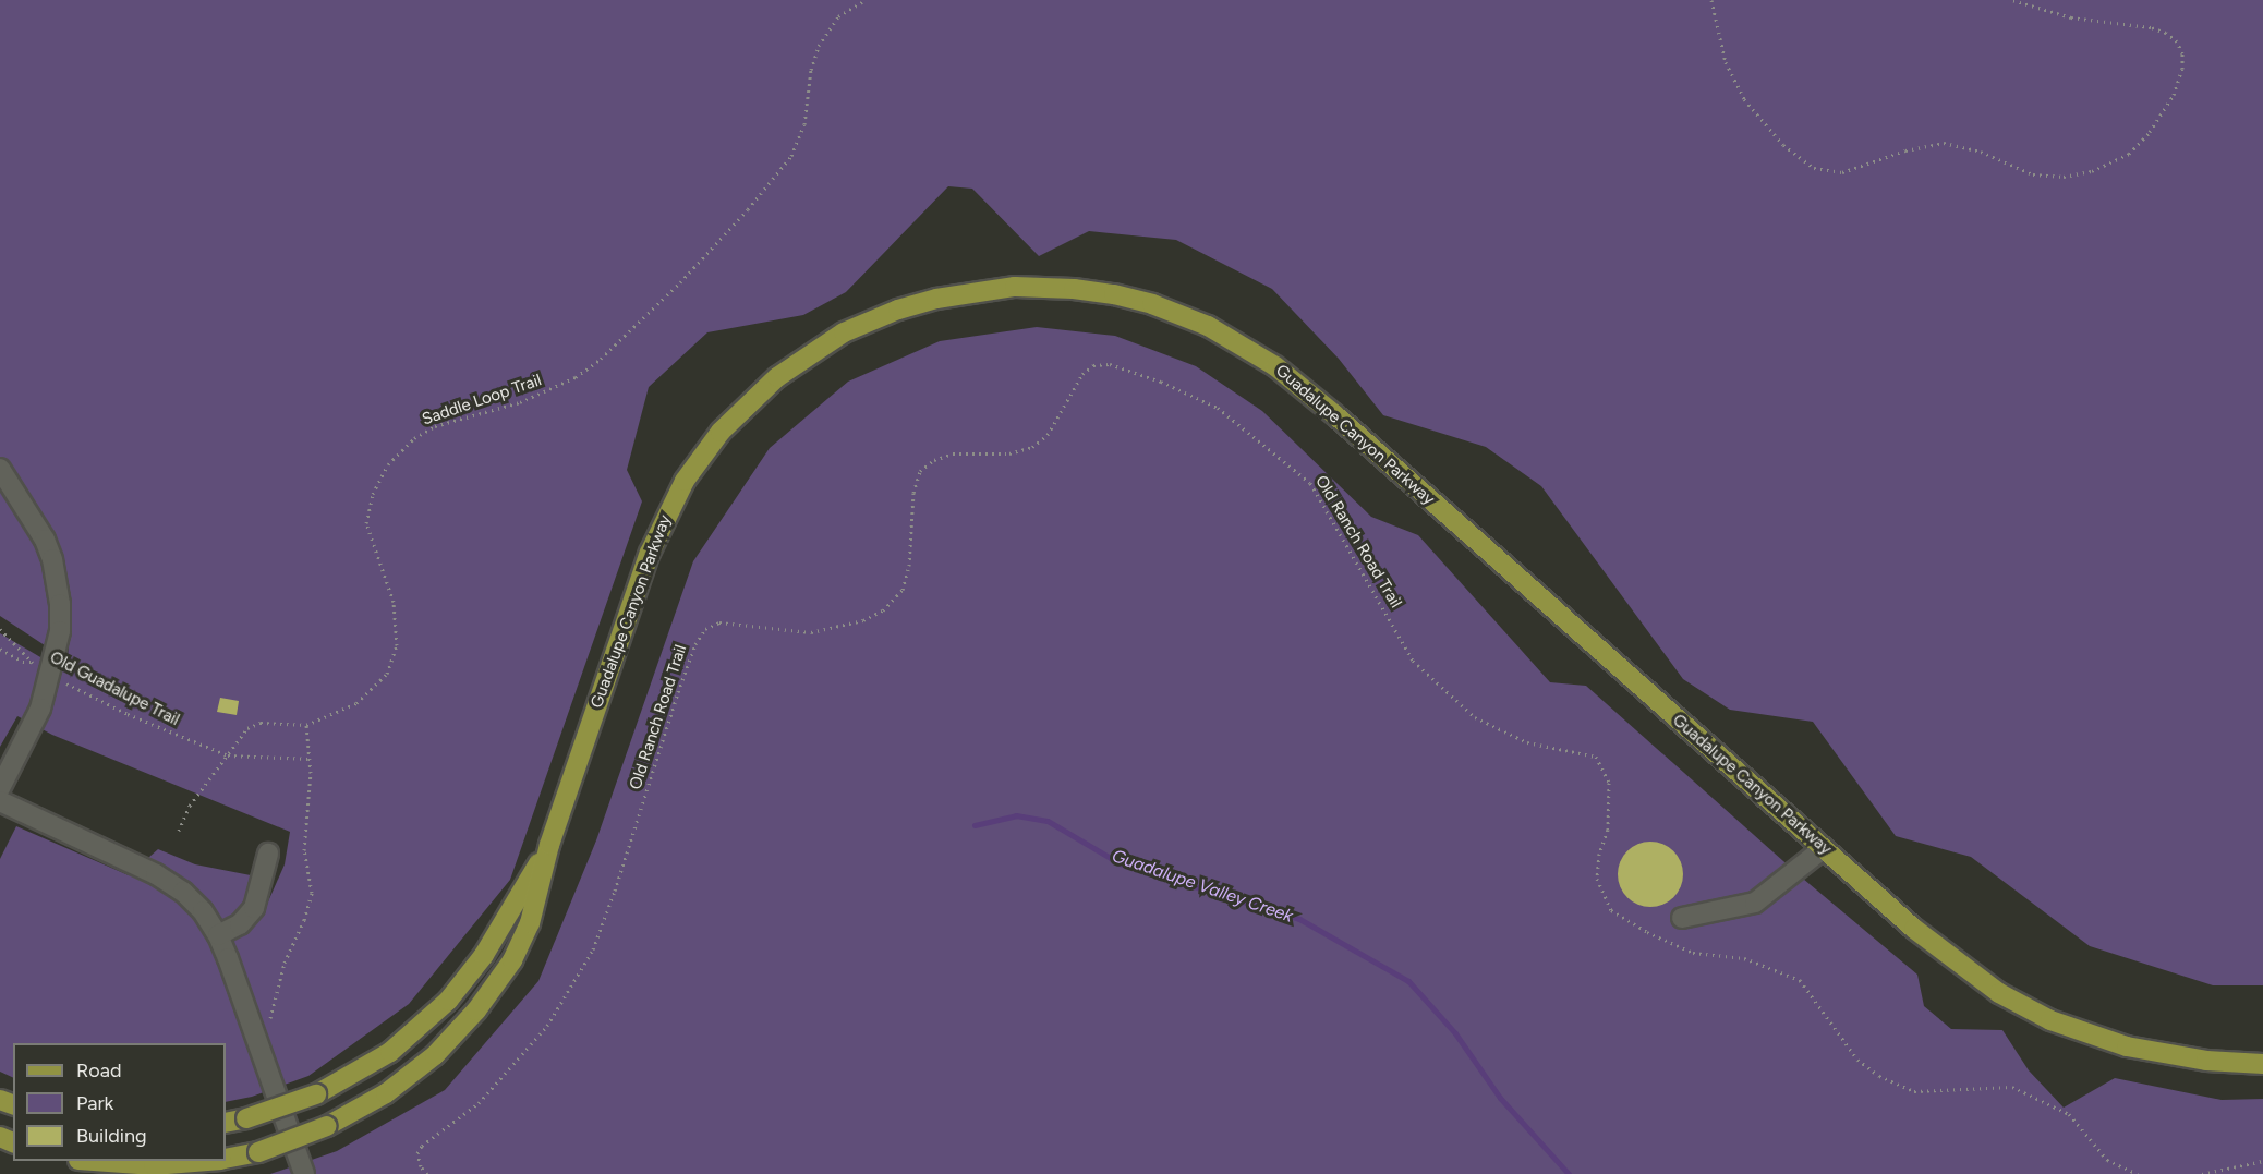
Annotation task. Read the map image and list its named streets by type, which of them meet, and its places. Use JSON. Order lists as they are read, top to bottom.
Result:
{
  "streets": {
    "main road": ["Guadalupe Canyon Parkway"],
    "path": ["Saddle Loop Trail", "Old Ranch Road Trail", "Old Guadalupe Trail"]
  },
  "water": ["Guadalupe Valley Creek"],
  "legend": ["Road", "Park", "Building"]
}
